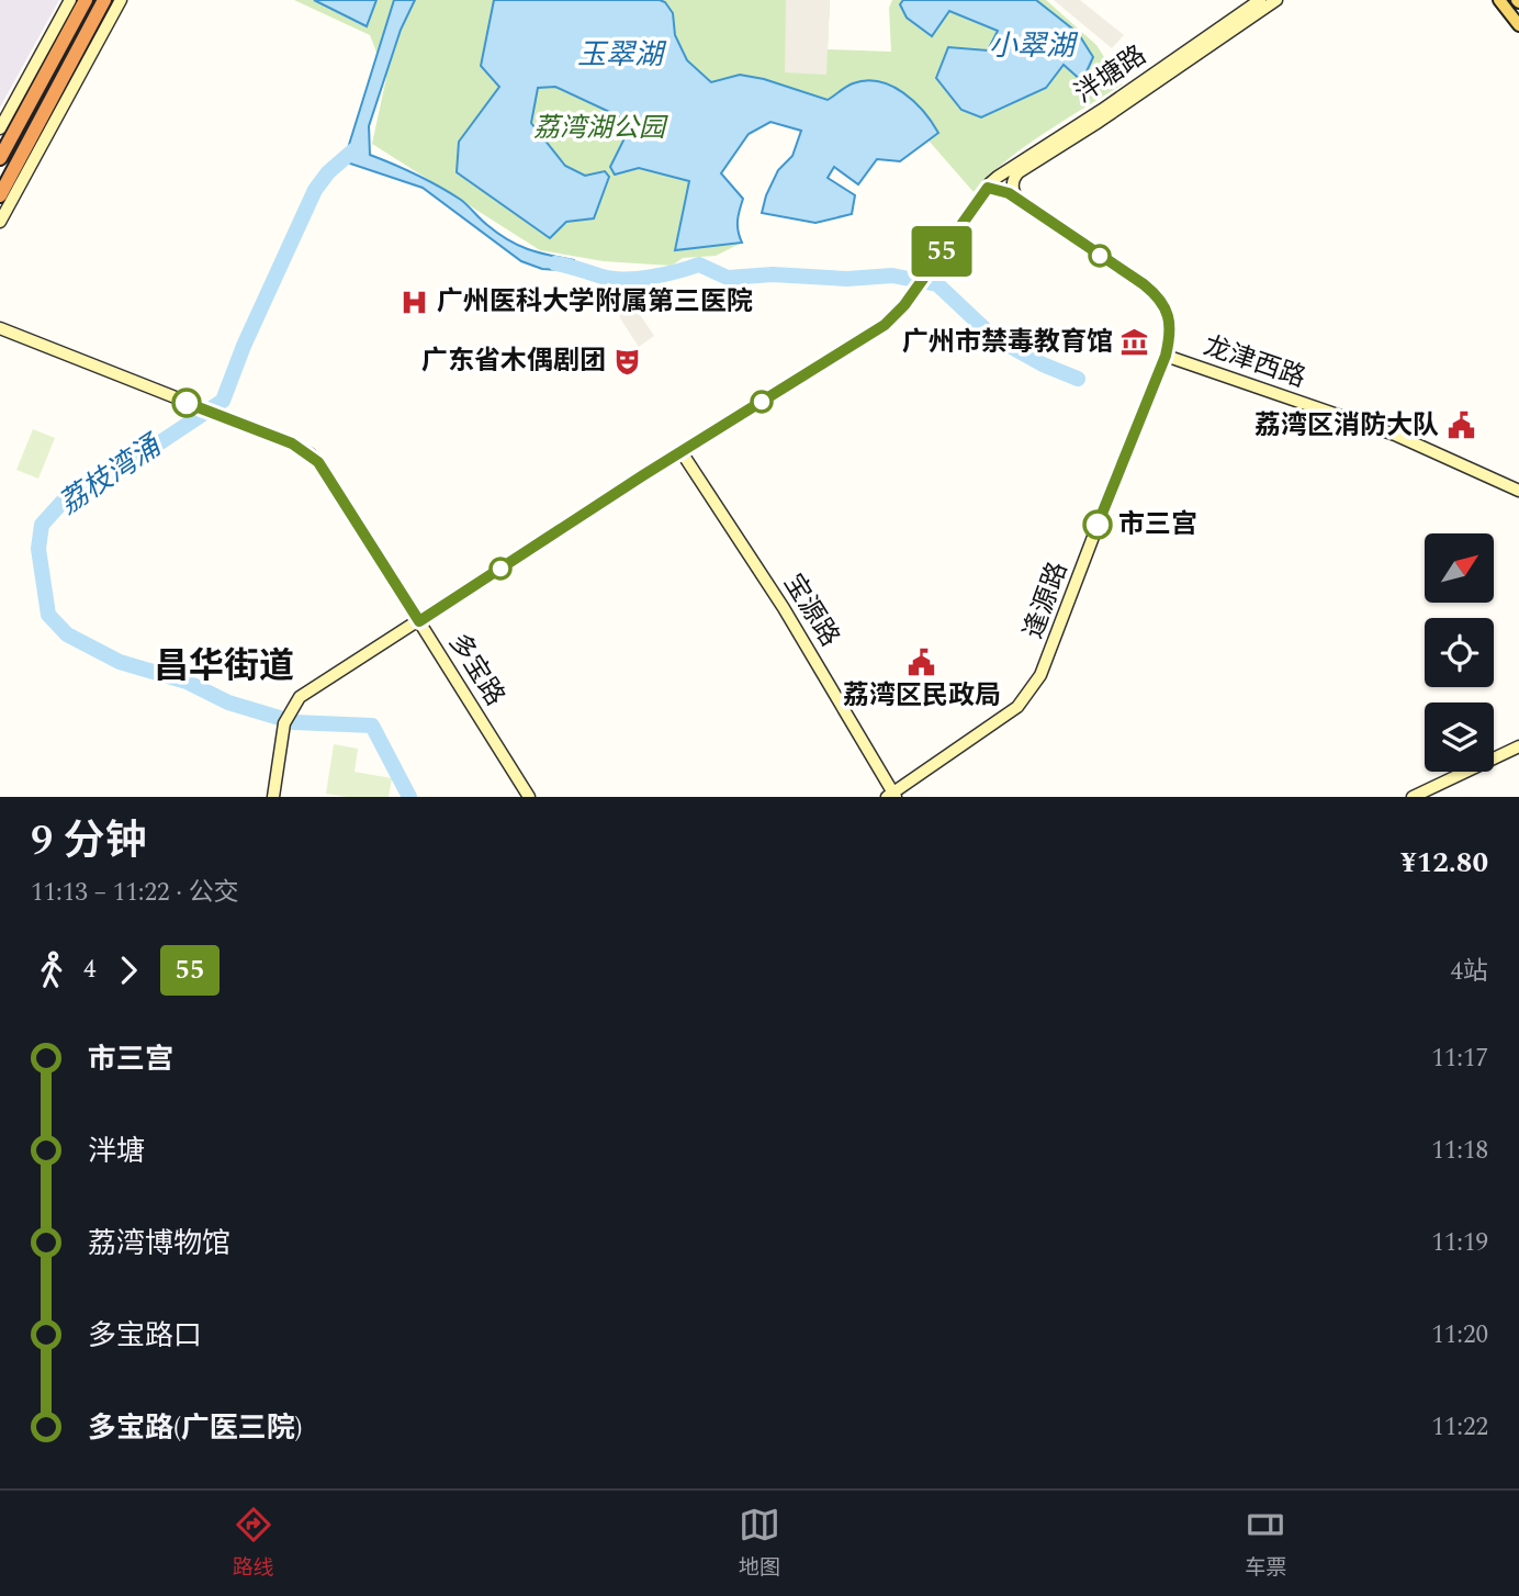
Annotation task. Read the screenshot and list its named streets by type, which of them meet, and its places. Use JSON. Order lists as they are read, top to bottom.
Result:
{
  "streets": {
    "street": [
      "泮塘路",
      "龙津西路",
      "逢源路",
      "宝源路",
      "多宝路"
    ]
  },
  "crossings": [
    ["泮塘路", "龙津西路"],
    ["龙津西路", "逢源路"],
    ["逢源路", "宝源路"]
  ],
  "districts": ["昌华街道"],
  "water": ["小翠湖", "玉翠湖", "荔枝湾涌"],
  "parks": ["荔湾湖公园"],
  "places": {
    "hospital": ["广州医科大学附属第三医院"],
    "museum": ["广州市禁毒教育馆"],
    "theatre": ["广东省木偶剧团"],
    "public building": ["荔湾区消防大队", "荔湾区民政局"],
    "other": ["市三宫"]
  },
  "lines": ["bus line 55"],
  "north": "top right",
  "page": {
    "on_map": "55",
    "heading": ["9 分钟", "11:13 – 11:22 · 公交", "¥12.80"],
    "legs": ["4", "55", "4站"],
    "list": [
      {
        "name": "市三宫",
        "value": "11:17"
      },
      {
        "name": "泮塘",
        "value": "11:18"
      },
      {
        "name": "荔湾博物馆",
        "value": "11:19"
      },
      {
        "name": "多宝路口",
        "value": "11:20"
      },
      {
        "name": "多宝路(广医三院)",
        "value": "11:22"
      }
    ],
    "tabs": ["路线", "地图", "车票"]
  }
}
